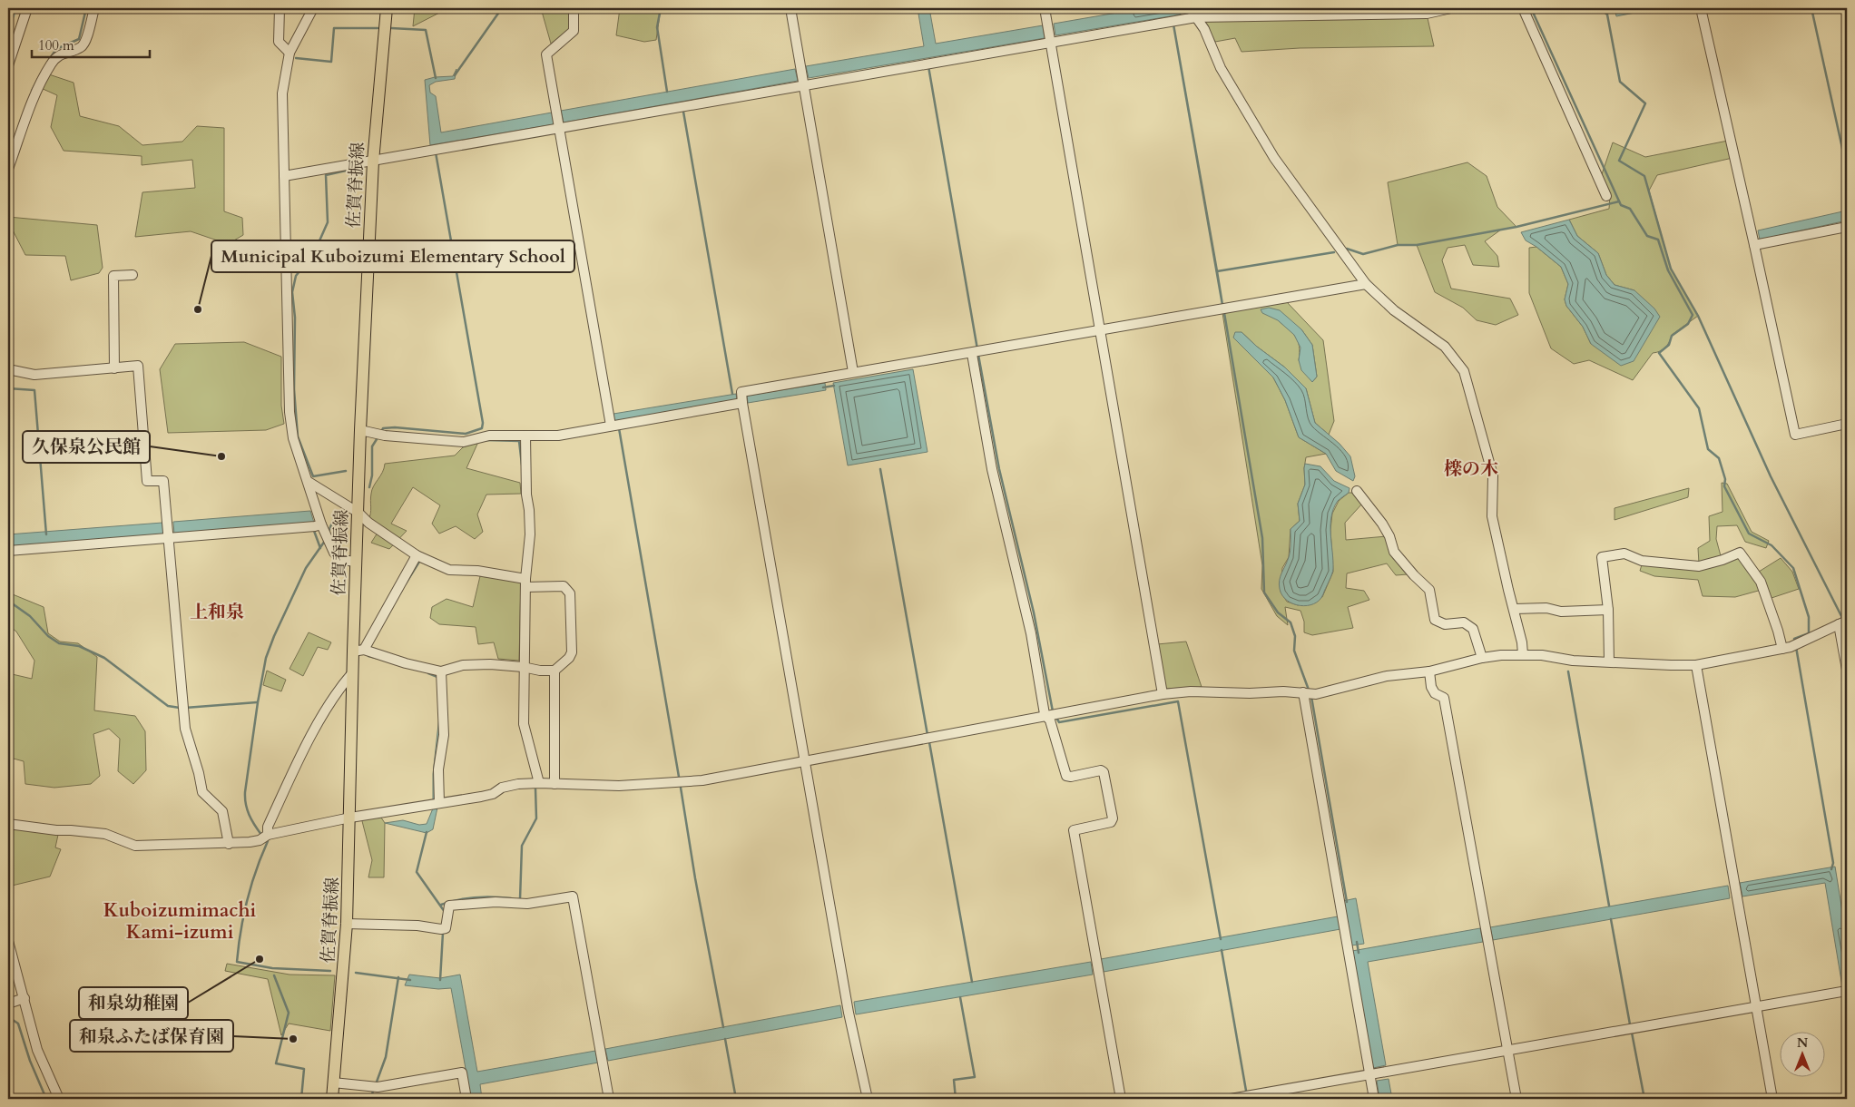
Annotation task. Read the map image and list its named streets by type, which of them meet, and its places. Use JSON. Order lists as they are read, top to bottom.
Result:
{
  "streets": {
    "main road": ["佐賀脊振線"]
  },
  "districts": ["檪の木", "上和泉", "Kuboizumimachi Kami-izumi"],
  "places": [
    "Municipal Kuboizumi Elementary School",
    "久保泉公民館",
    "和泉幼稚園",
    "和泉ふたば保育園"
  ],
  "scale_bar": "100 m",
  "north": "top"
}
